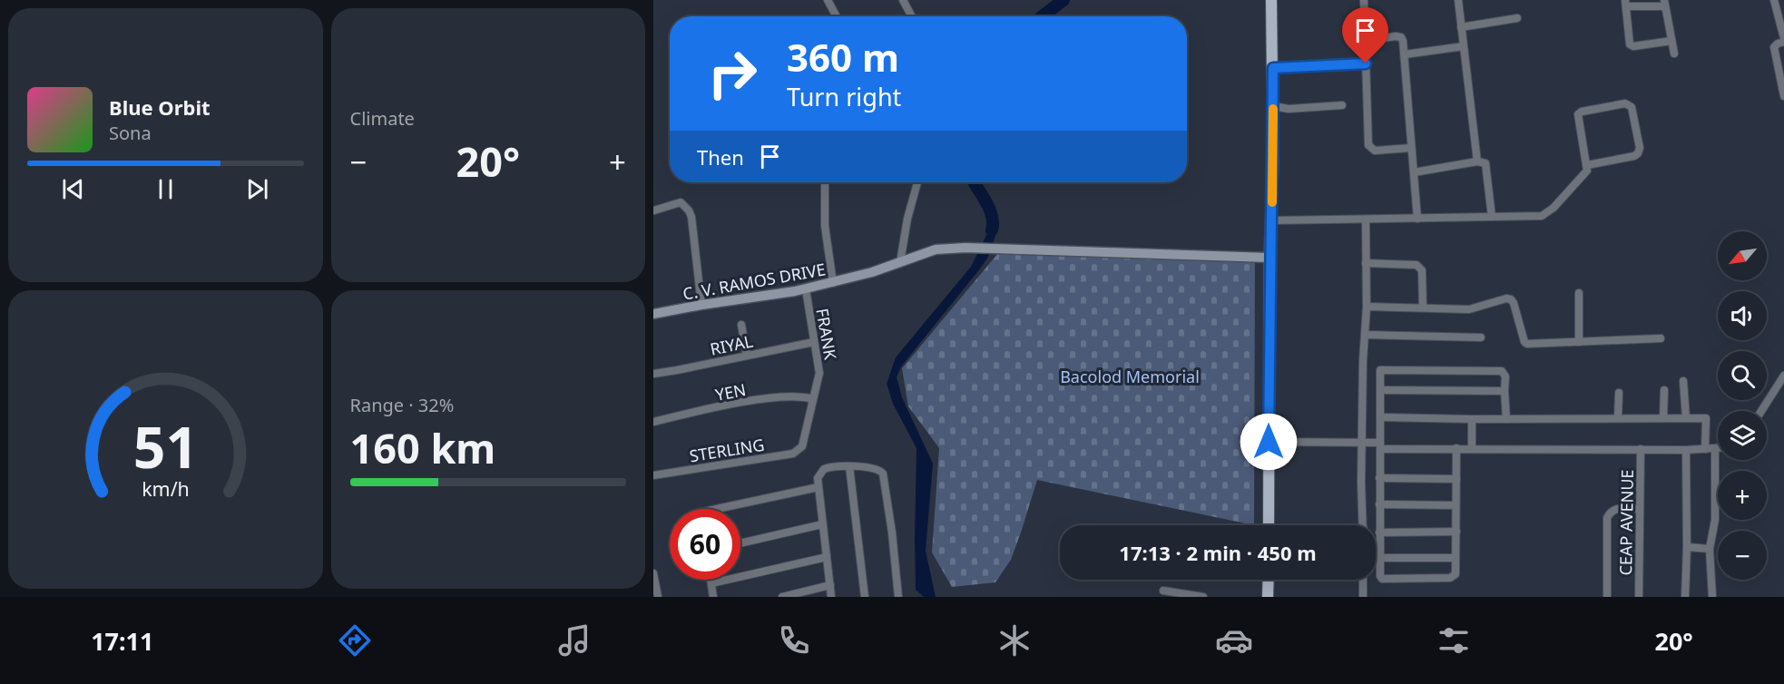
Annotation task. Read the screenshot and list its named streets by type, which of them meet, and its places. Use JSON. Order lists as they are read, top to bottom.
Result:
{
  "streets": {
    "street": [
      "C. V. RAMOS DRIVE",
      "FRANK",
      "RIYAL",
      "YEN",
      "STERLING",
      "CEAP AVENUE"
    ]
  },
  "crossings": [
    ["C. V. RAMOS DRIVE", "FRANK"],
    ["FRANK", "RIYAL"],
    ["FRANK", "YEN"],
    ["FRANK", "STERLING"]
  ],
  "parks": ["Bacolod Memorial"],
  "north": "bottom left",
  "page": {
    "tile": [
      "Climate",
      ["Range · 32%", "160 km"]
    ],
    "turn": ["360 m", "Turn right"],
    "song": ["Blue Orbit", "Sona"],
    "then": "Then",
    "heat": ["−", "20°", "+"],
    "map_buttons": ["+", "−"],
    "limit": "60",
    "trip": "17:13 · 2 min · 450 m",
    "tabs": ["17:11", "20°"],
    "gauge": ["51", "km/h"]
  }
}
